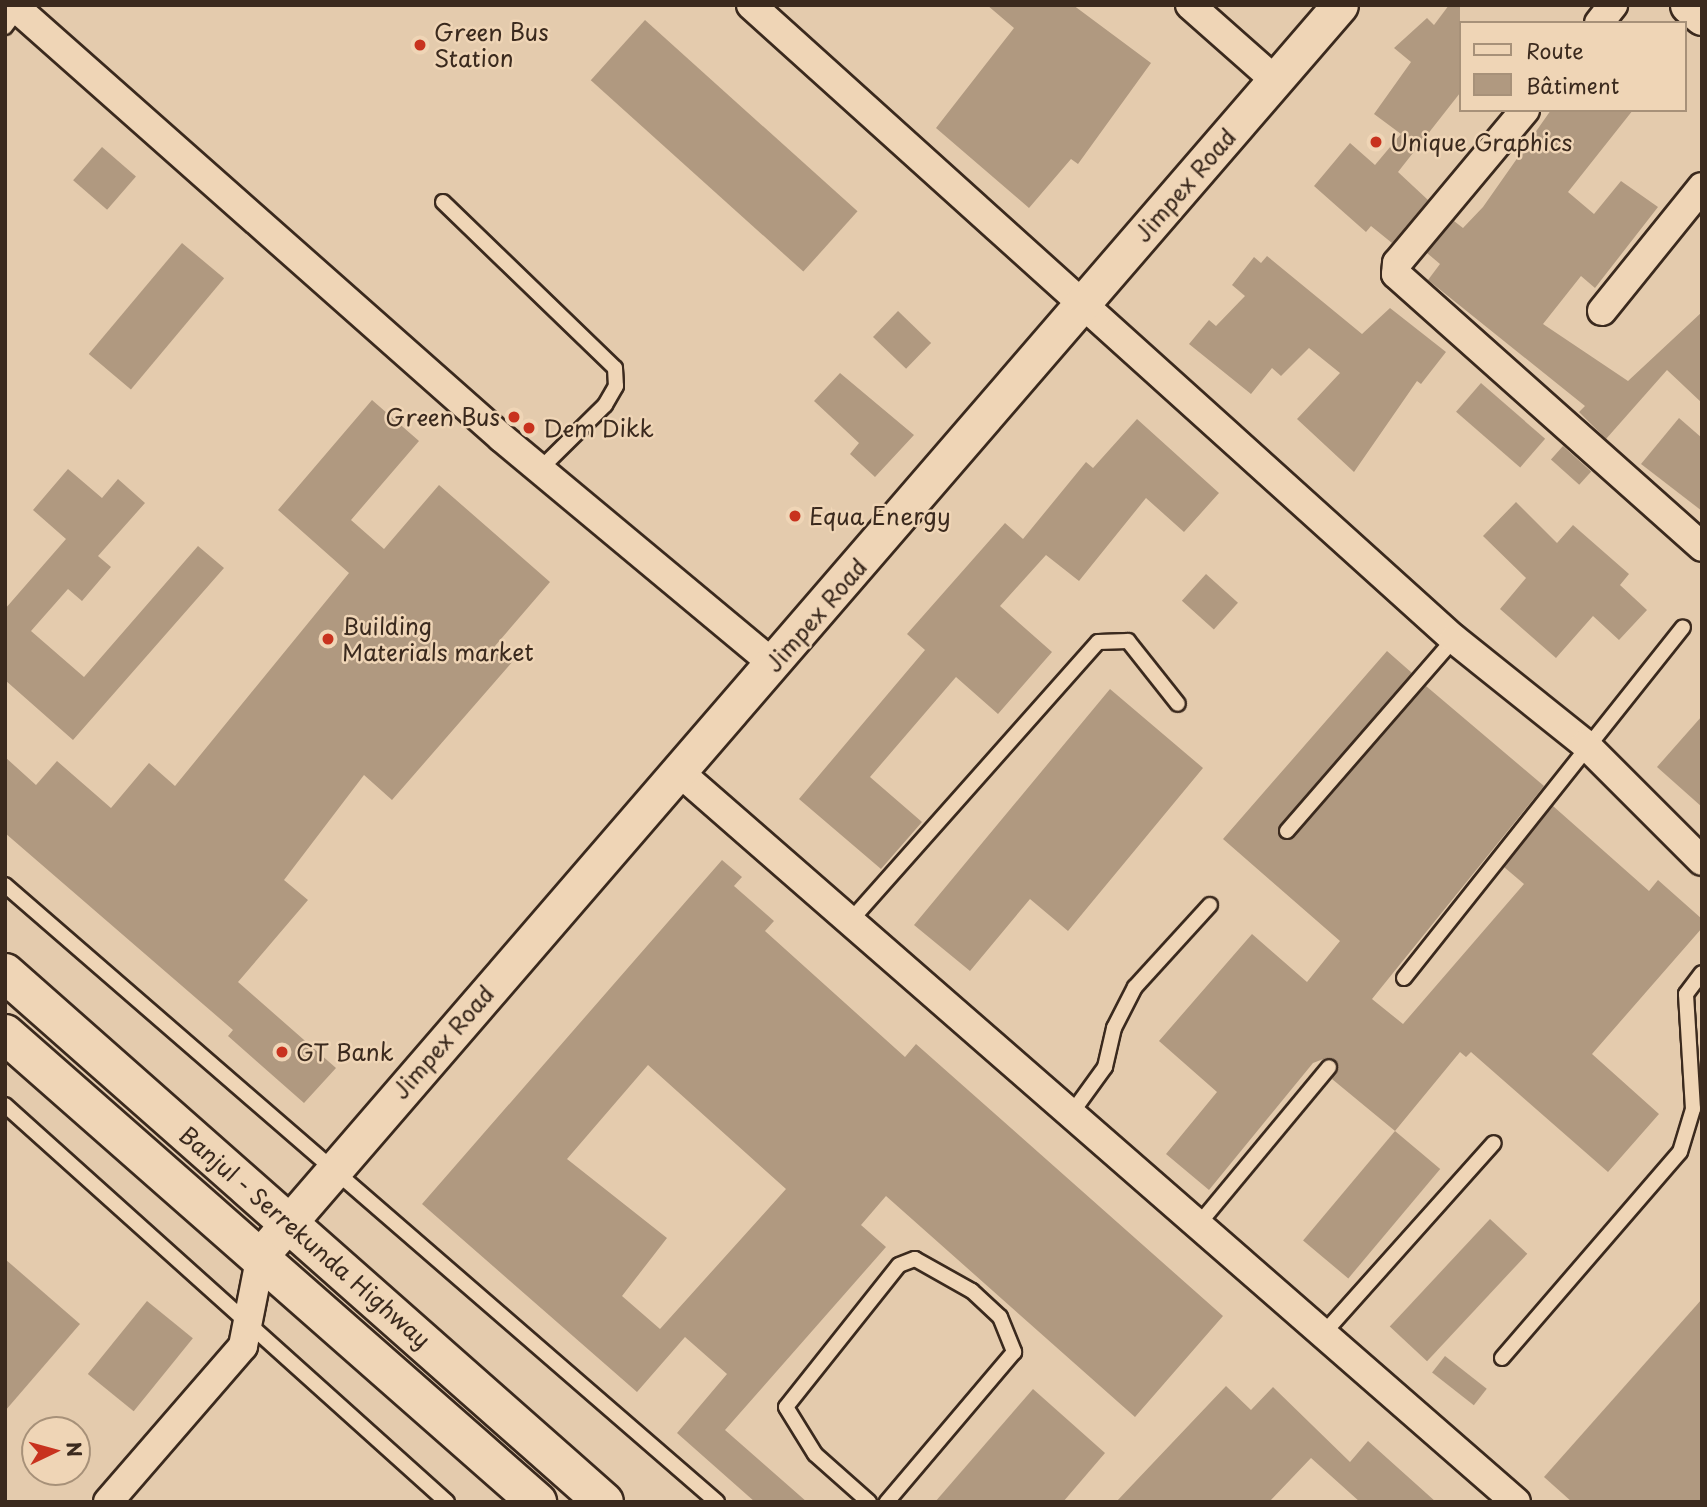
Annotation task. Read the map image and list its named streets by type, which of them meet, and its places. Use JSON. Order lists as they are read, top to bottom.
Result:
{
  "streets": {
    "highway": ["Banjul - Serrekunda Highway"],
    "street": ["Jimpex Road"]
  },
  "crossings": [
    ["Jimpex Road", "Banjul - Serrekunda Highway"]
  ],
  "places": [
    "Green Bus Station",
    "Unique Graphics",
    "Green Bus",
    "Dem Dikk",
    "Equa Energy",
    "Building Materials market",
    "GT Bank"
  ],
  "legend": ["Route", "Bâtiment"],
  "north": "right"
}
